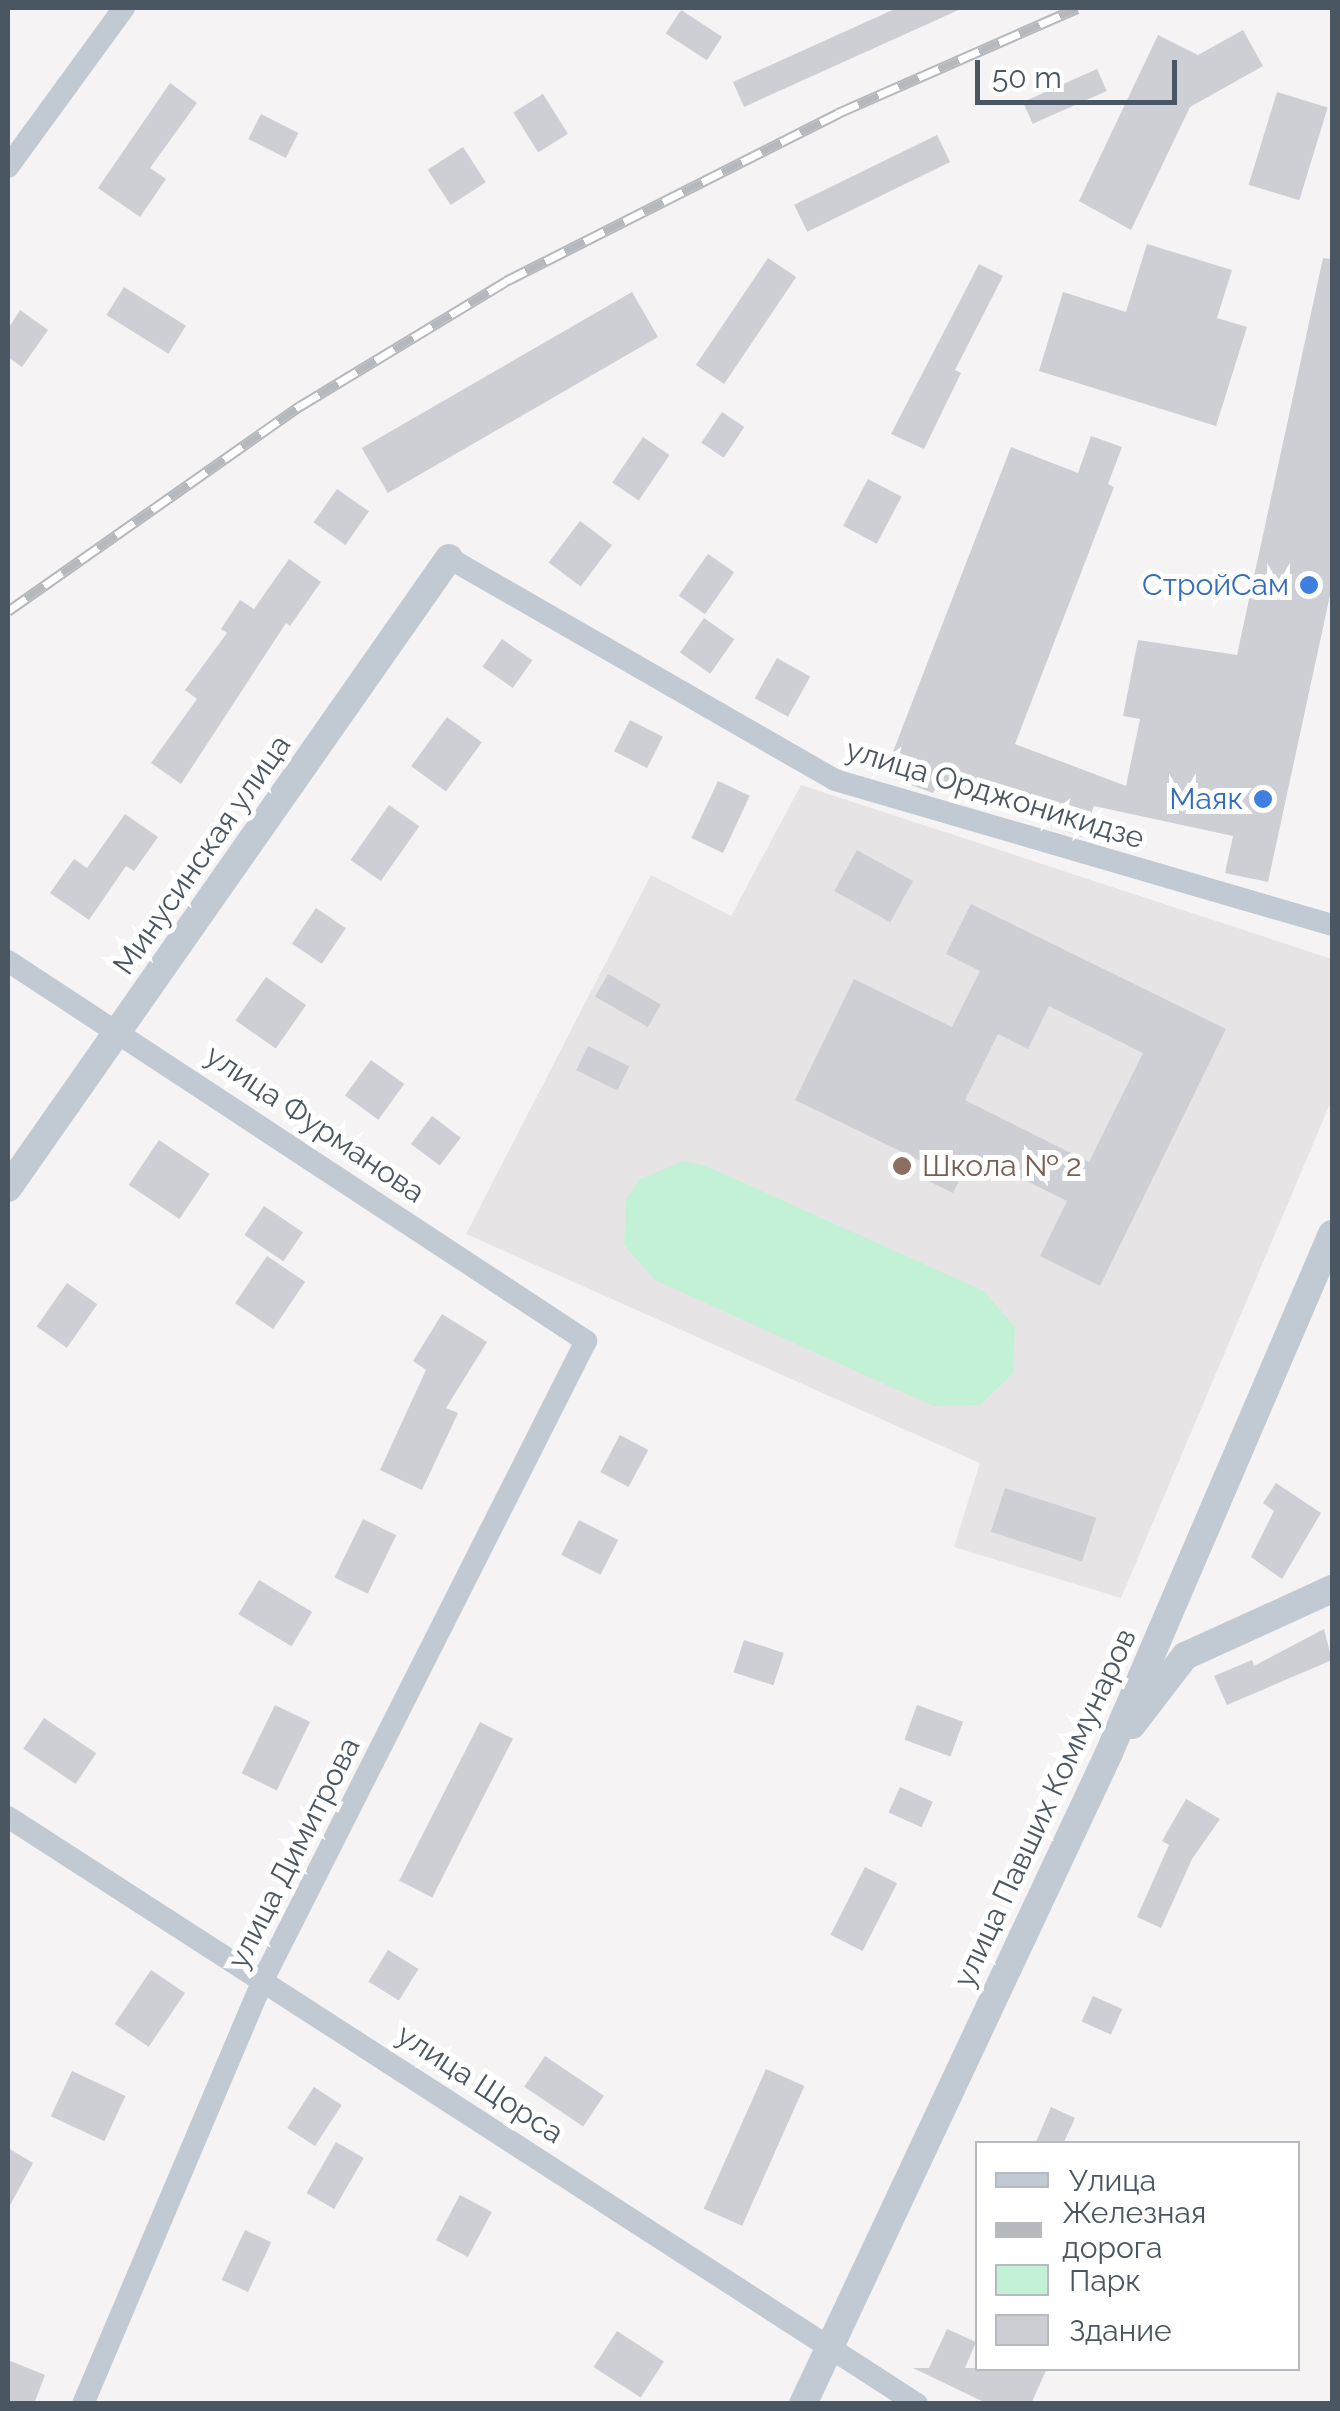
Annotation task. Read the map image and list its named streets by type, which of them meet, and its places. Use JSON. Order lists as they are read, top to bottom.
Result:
{
  "streets": {
    "street": [
      "улица Орджоникидзе",
      "Минусинская улица",
      "улица Фурманова",
      "улица Павших Коммунаров",
      "улица Димитрова",
      "улица Щорса"
    ]
  },
  "crossings": [
    ["улица Орджоникидзе", "Минусинская улица"],
    ["Минусинская улица", "улица Фурманова"],
    ["улица Фурманова", "улица Димитрова"],
    ["улица Павших Коммунаров", "улица Щорса"],
    ["улица Димитрова", "улица Щорса"]
  ],
  "places": ["СтройСам", "Маяк", "Школа № 2"],
  "legend": [
    "Улица",
    "Железная дорога",
    "Парк",
    "Здание"
  ],
  "scale_bar": "50 m"
}
